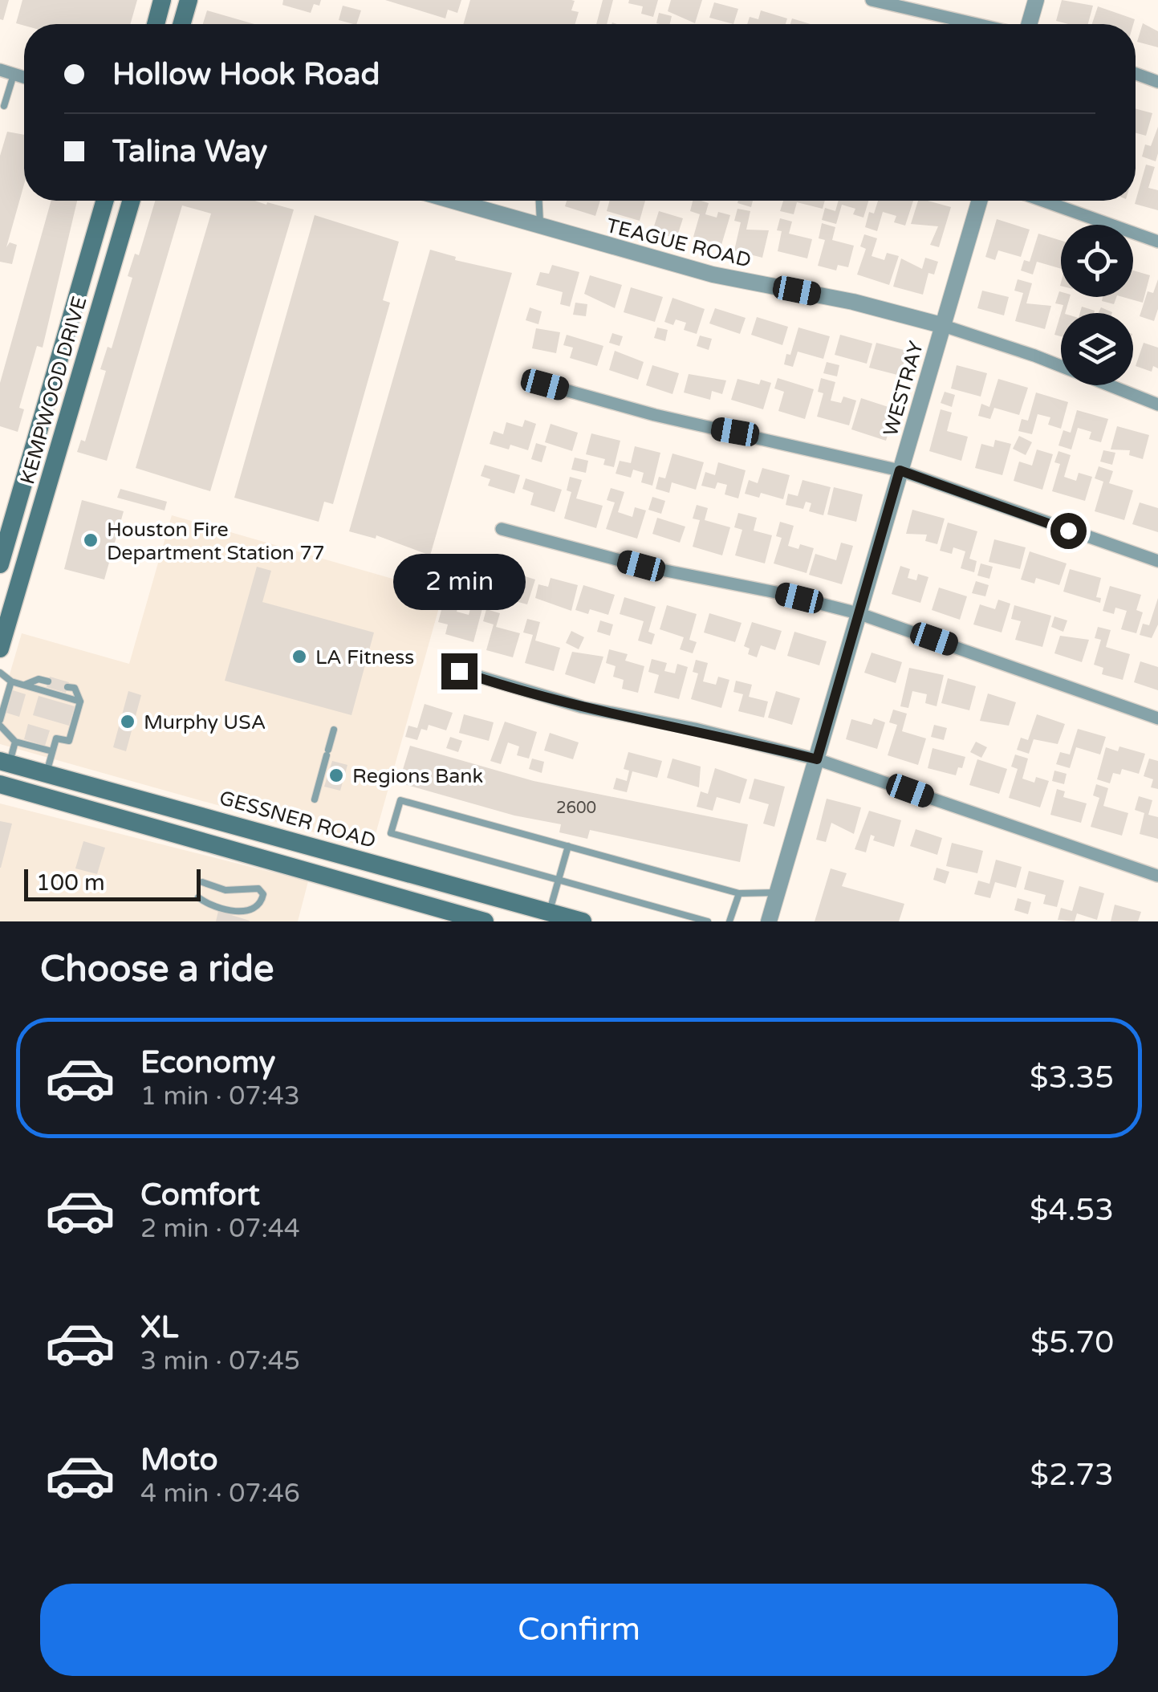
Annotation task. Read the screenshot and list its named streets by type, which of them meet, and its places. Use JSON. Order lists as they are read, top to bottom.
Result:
{
  "streets": {
    "main road": ["KEMPWOOD DRIVE", "GESSNER ROAD"],
    "street": ["TEAGUE ROAD", "WESTRAY"]
  },
  "crossings": [
    ["TEAGUE ROAD", "WESTRAY"]
  ],
  "places": [
    "Houston Fire Department Station 77",
    "LA Fitness",
    "Murphy USA",
    "Regions Bank"
  ],
  "house_numbers": ["2600"],
  "scale_bar": "100 m",
  "page": {
    "banner": ["Hollow Hook Road", "Talina Way"],
    "bubble": "2 min",
    "scale": "100 m",
    "heading": "Choose a ride",
    "list": [
      {
        "name": "Economy",
        "note": "1 min · 07:43",
        "value": "$3.35"
      },
      {
        "name": "Comfort",
        "note": "2 min · 07:44",
        "value": "$4.53"
      },
      {
        "name": "XL",
        "note": "3 min · 07:45",
        "value": "$5.70"
      },
      {
        "name": "Moto",
        "note": "4 min · 07:46",
        "value": "$2.73"
      }
    ],
    "buttons": "Confirm"
  }
}
